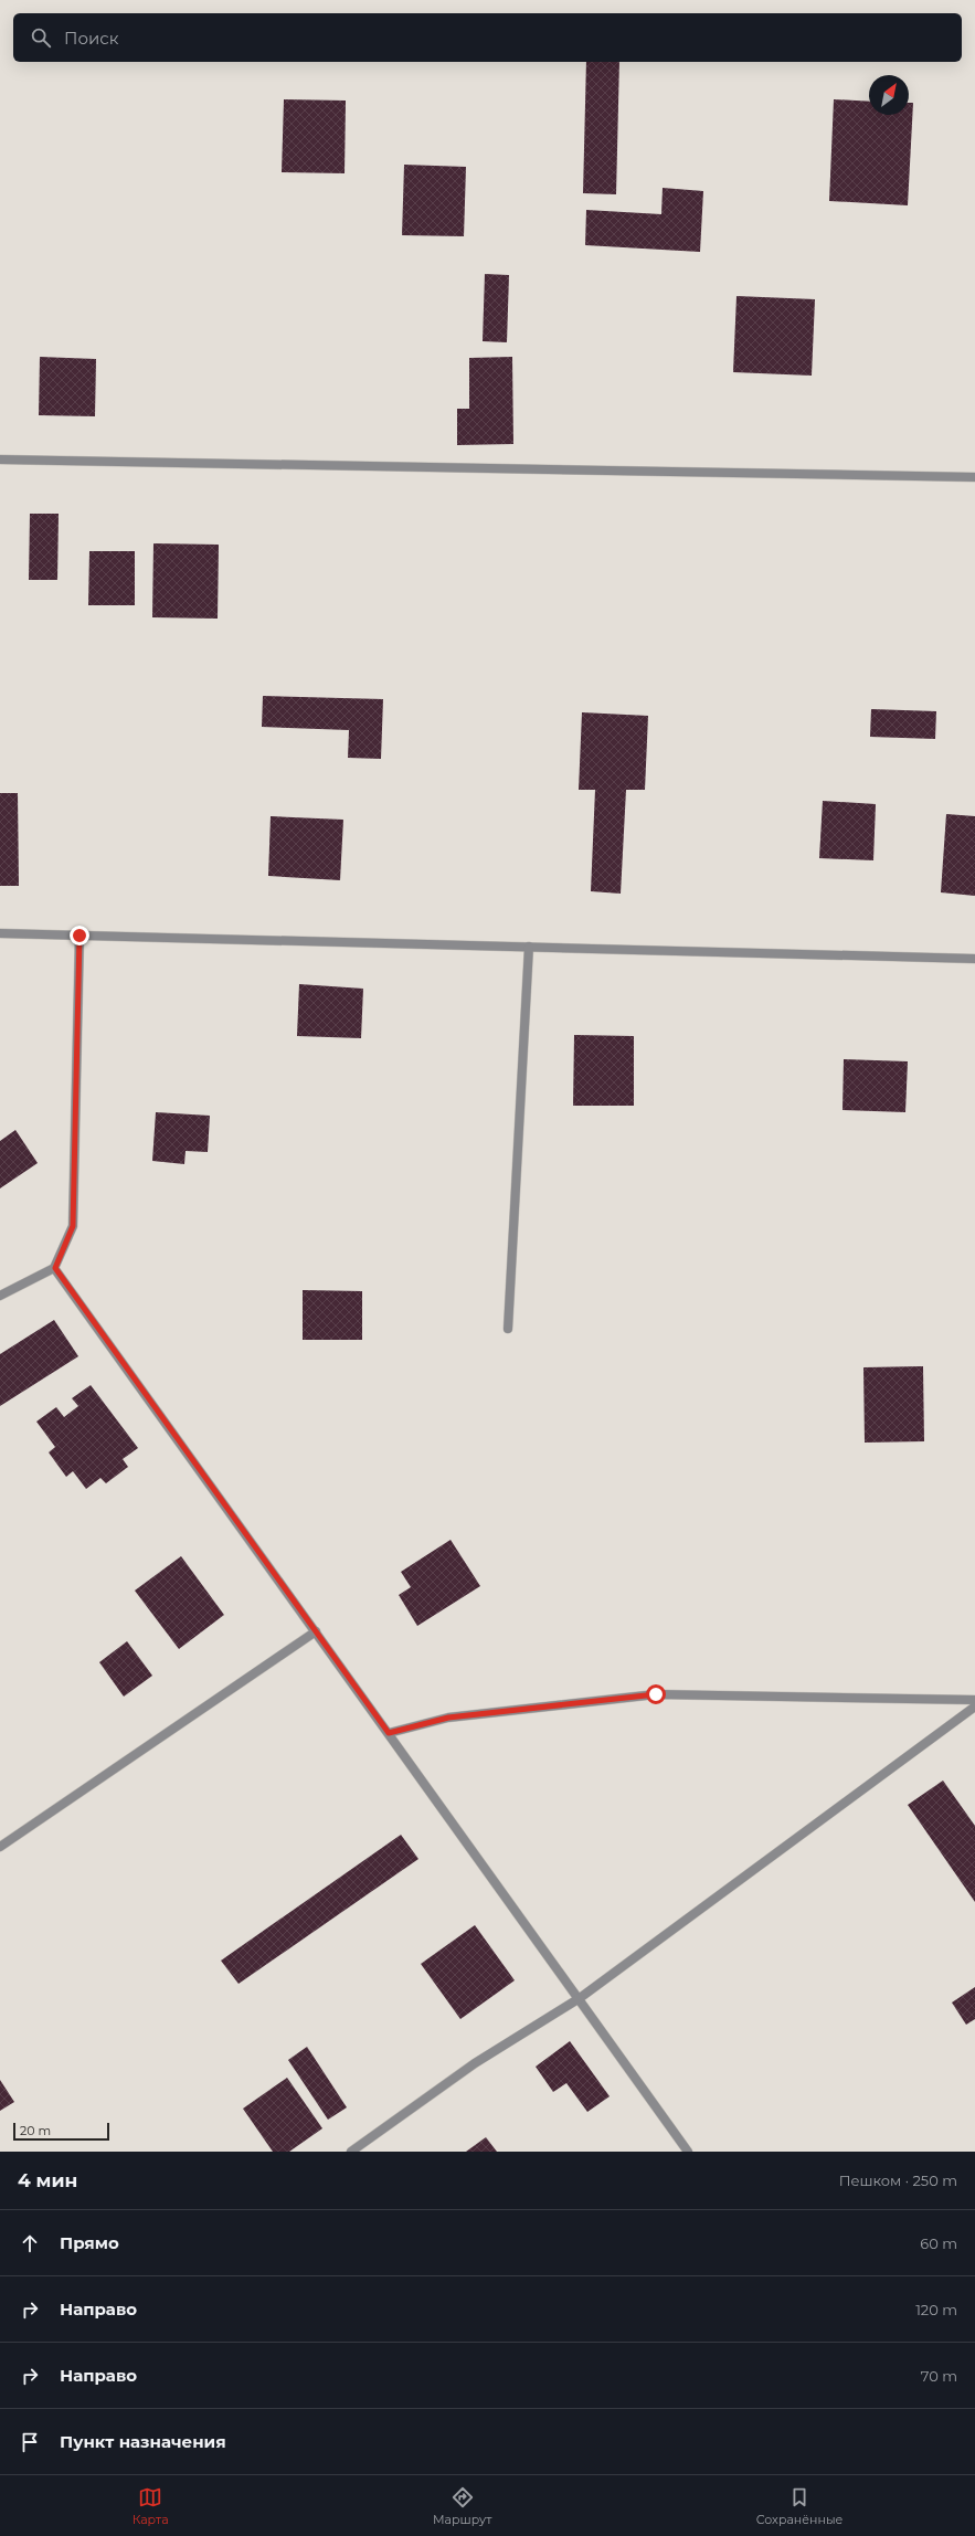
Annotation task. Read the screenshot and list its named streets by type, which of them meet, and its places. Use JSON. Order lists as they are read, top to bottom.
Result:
{
  "scale_bar": "20 m",
  "north": "top right",
  "page": {
    "search": "Поиск",
    "scale": "20 m",
    "heading": ["4 мин", "Пешком · 250 m"],
    "list": [
      ["Прямо", "60 m"],
      ["Направо", "120 m"],
      ["Направо", "70 m"],
      "Пункт назначения"
    ],
    "nav": ["Карта", "Маршрут", "Сохранённые"]
  }
}
